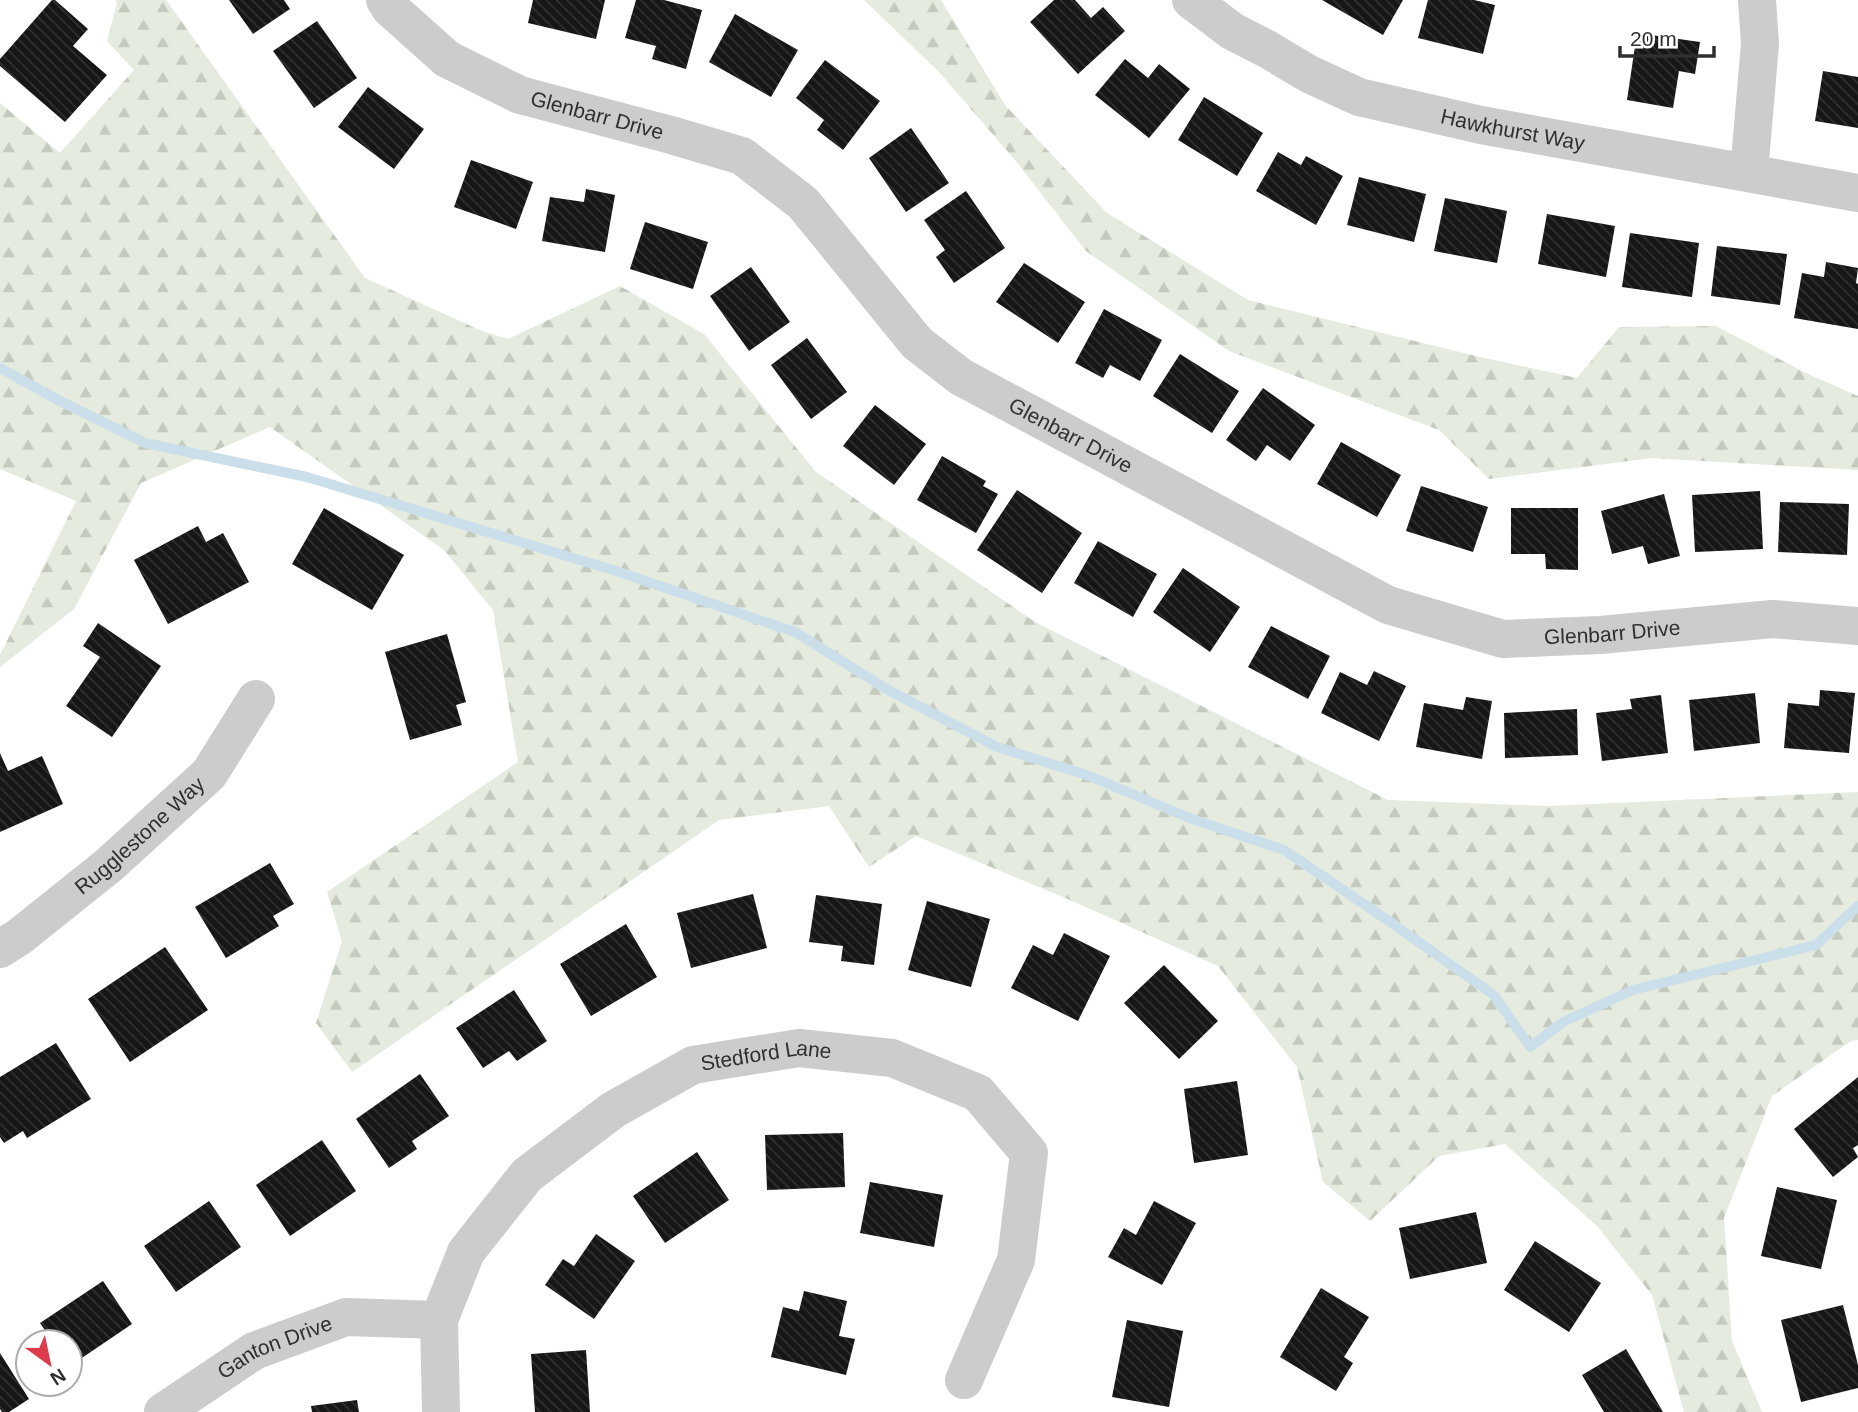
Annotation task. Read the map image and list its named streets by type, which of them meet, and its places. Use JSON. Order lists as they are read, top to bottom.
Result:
{
  "streets": {
    "street": [
      "Glenbarr Drive",
      "Hawkhurst Way",
      "Rugglestone Way",
      "Stedford Lane",
      "Ganton Drive"
    ]
  },
  "crossings": [
    ["Stedford Lane", "Ganton Drive"]
  ],
  "scale_bar": "20 m",
  "north": "bottom right"
}
